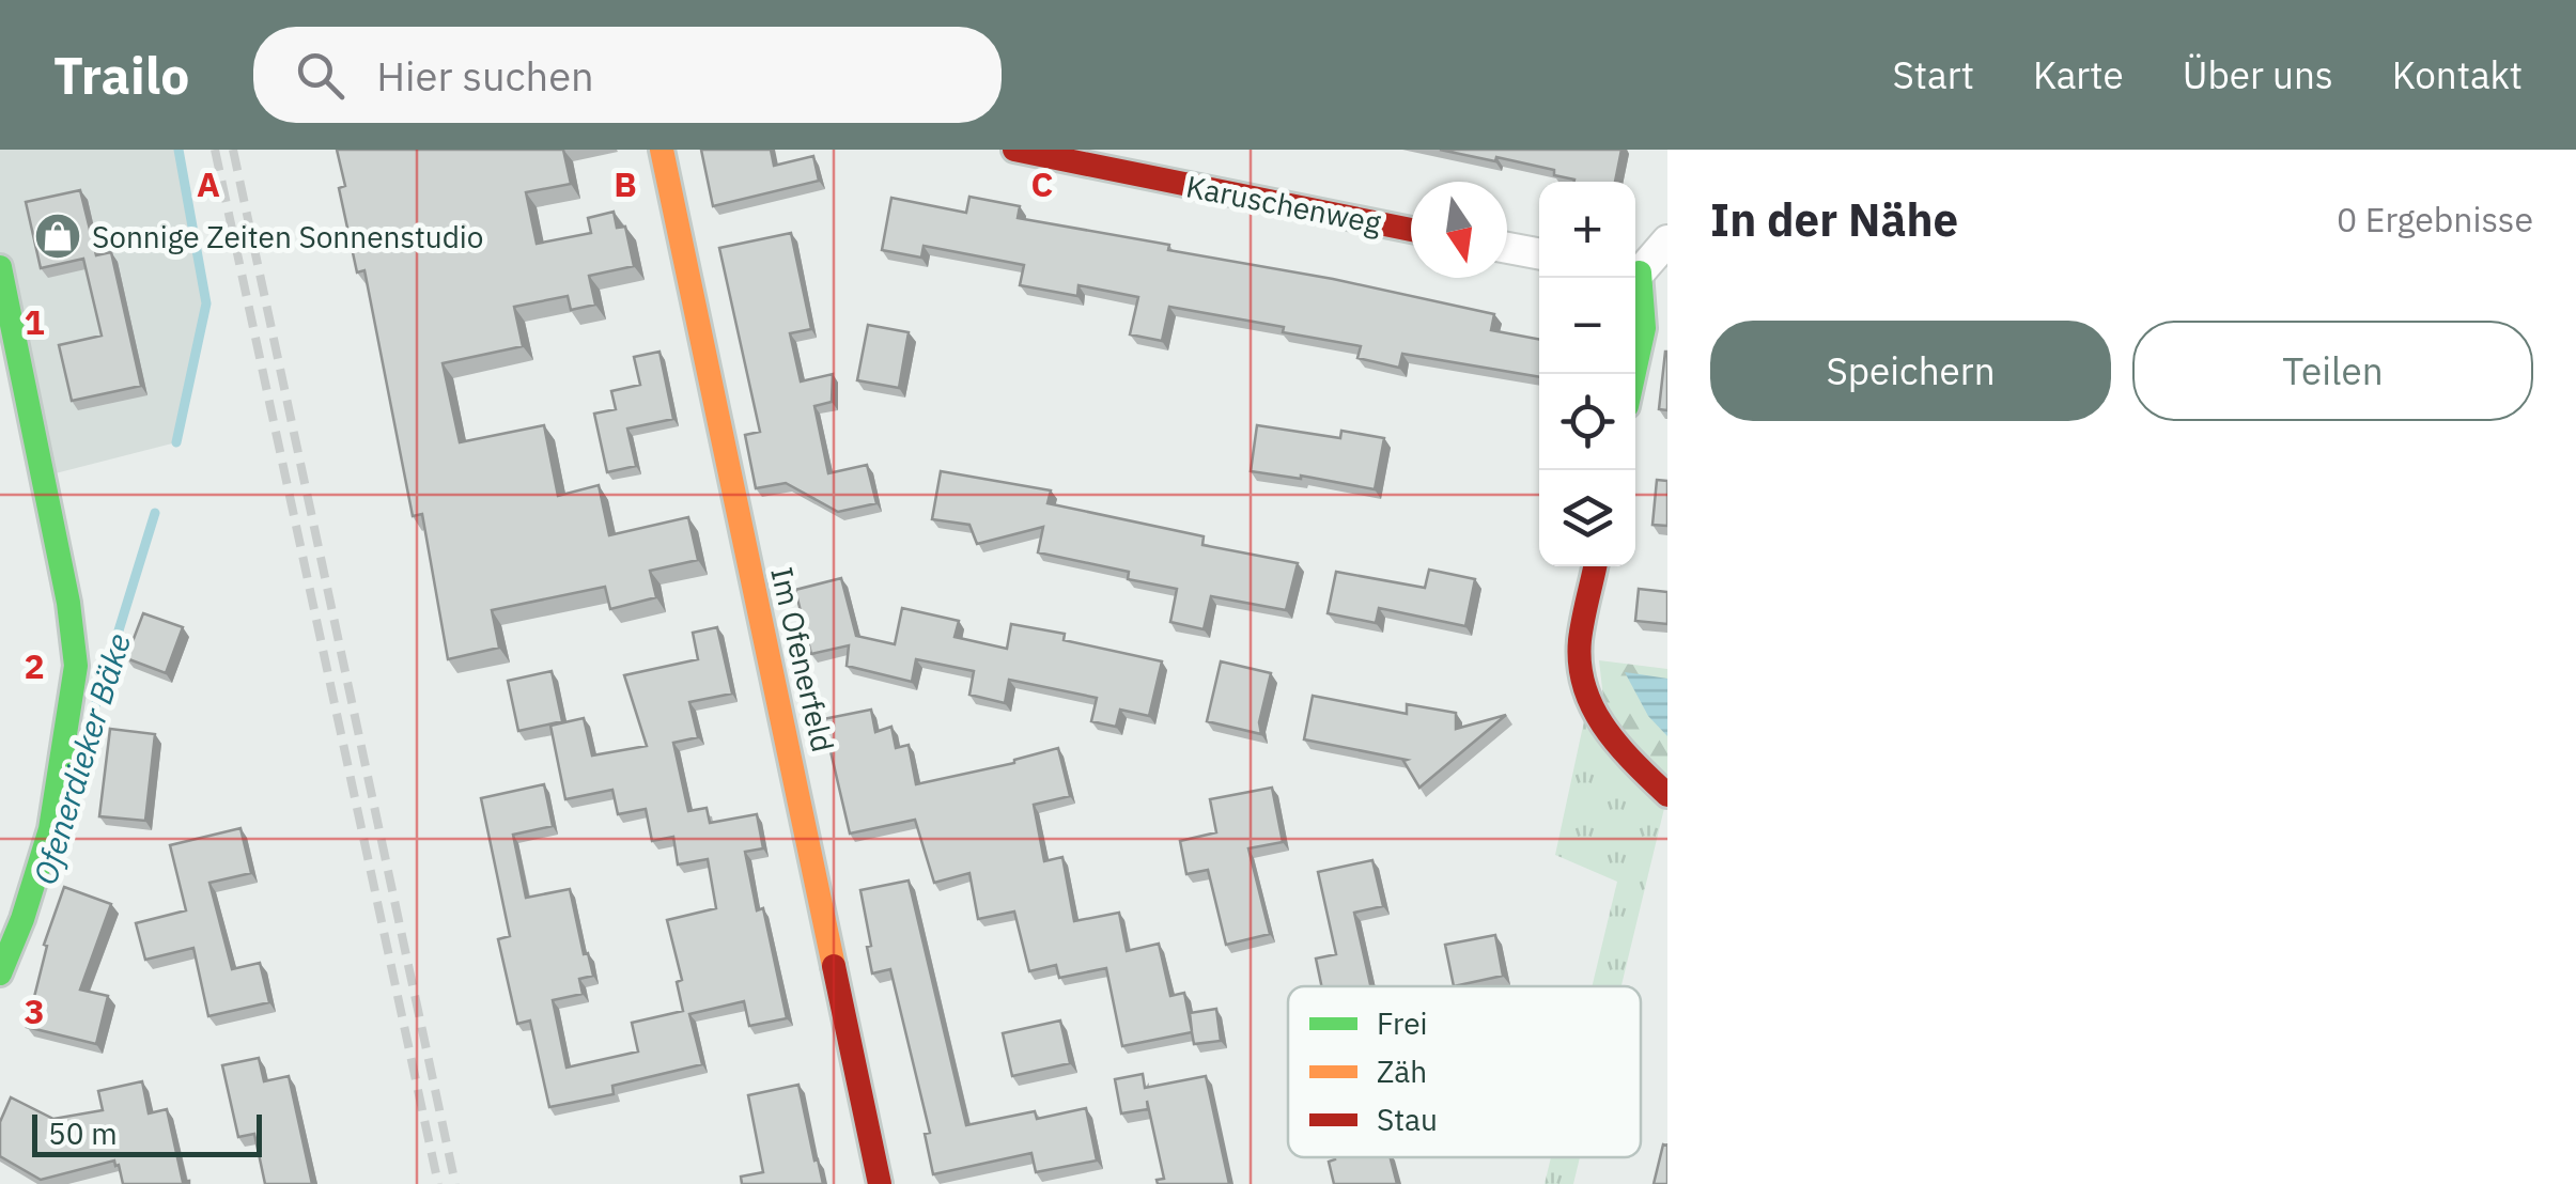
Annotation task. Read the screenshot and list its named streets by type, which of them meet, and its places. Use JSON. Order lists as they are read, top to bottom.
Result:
{
  "streets": {
    "street": ["Karuschenweg", "Im Ofenerfeld"]
  },
  "water": ["Ofenerdieker Bäke"],
  "places": {
    "shop": ["Sonnige Zeiten Sonnenstudio"]
  },
  "legend": ["Frei", "Zäh", "Stau"],
  "scale_bar": "50 m",
  "north": "bottom",
  "page": {
    "header": "Trailo",
    "search": "Hier suchen",
    "nav": [
      "Start",
      "Karte",
      "Über uns",
      "Kontakt"
    ],
    "heading": ["In der Nähe", "0 Ergebnisse"],
    "map_buttons": ["+", "−"],
    "buttons": ["Speichern", "Teilen"],
    "scale": "50 m"
  },
  "grid": {
    "columns": ["A", "B", "C"],
    "rows": ["1", "2", "3"]
  }
}
